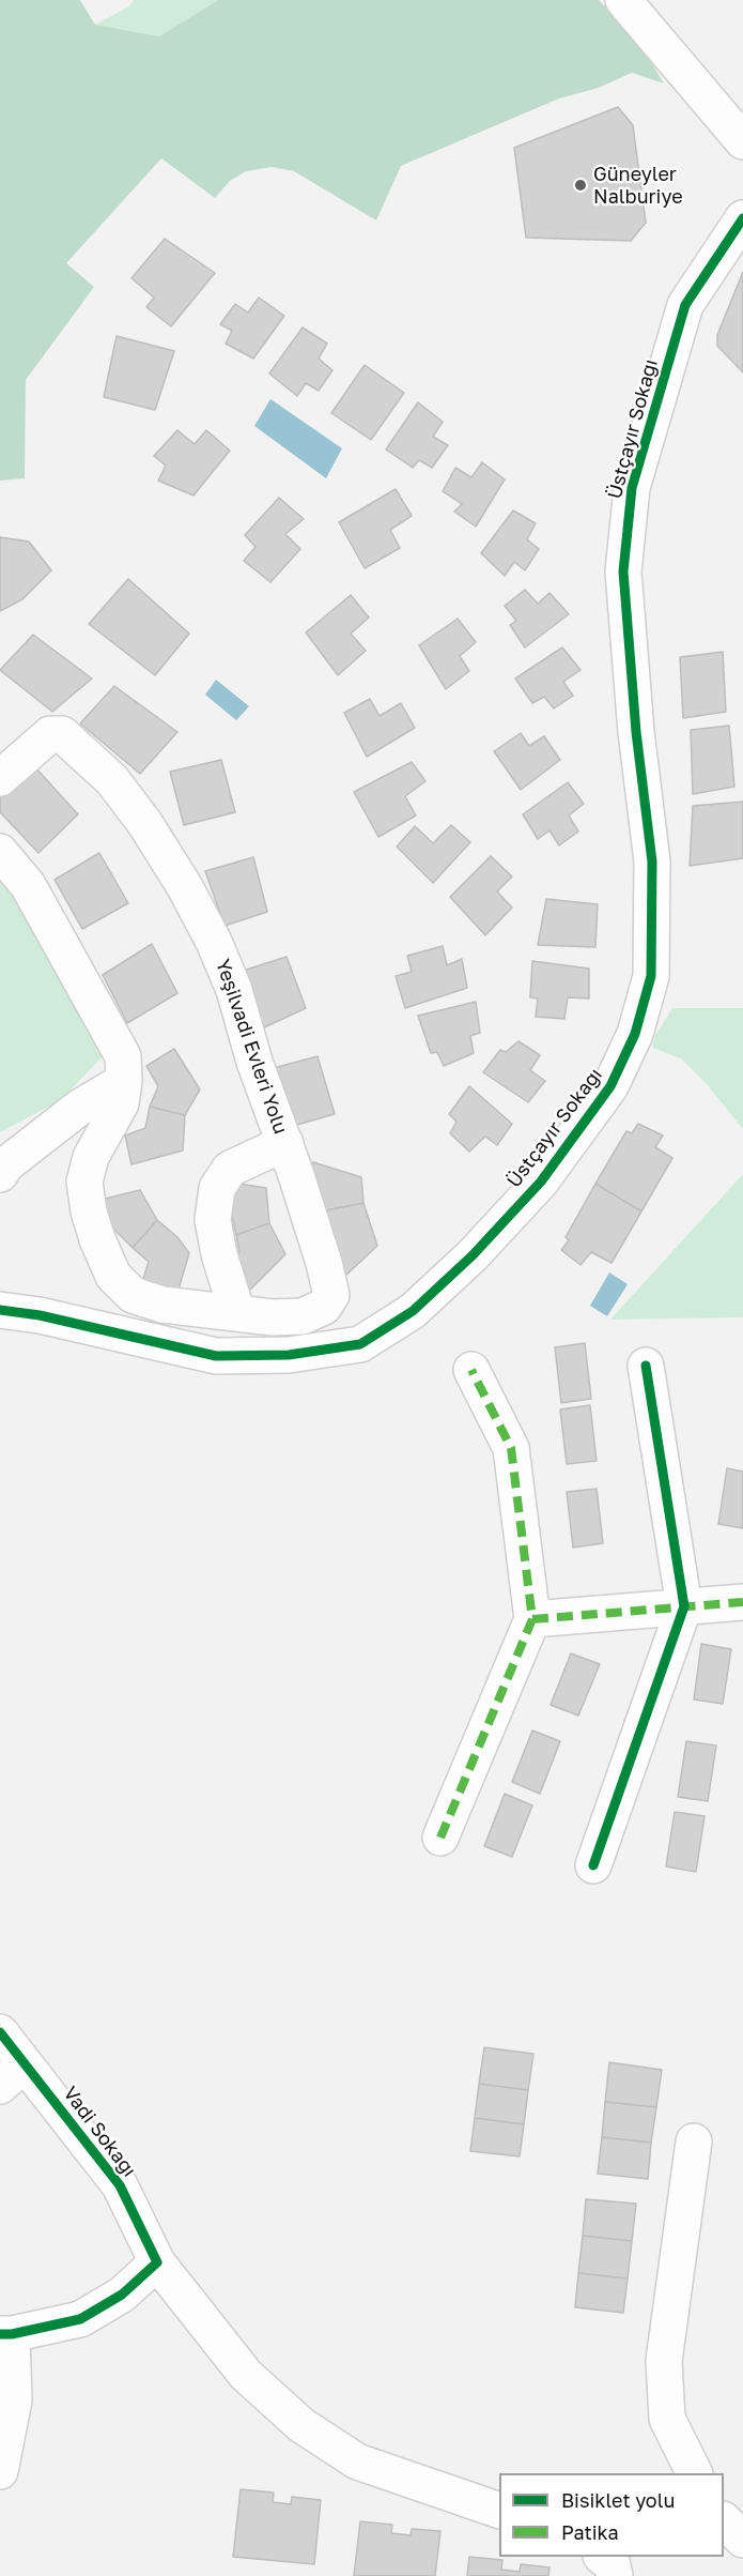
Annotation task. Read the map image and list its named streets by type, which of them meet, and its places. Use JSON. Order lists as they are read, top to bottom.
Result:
{
  "streets": {
    "street": ["Üstçayır Sokağı", "Yeşilvadi Evleri Yolu", "Vadi Sokağı"]
  },
  "places": ["Güneyler Nalburiye"],
  "legend": ["Bisiklet yolu", "Patika"]
}
